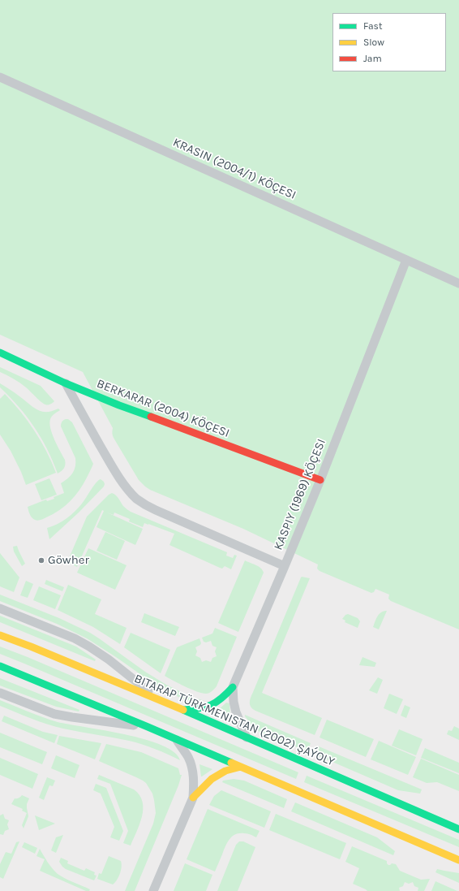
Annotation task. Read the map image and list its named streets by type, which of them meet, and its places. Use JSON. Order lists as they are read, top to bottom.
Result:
{
  "streets": {
    "main road": ["BERKARAR (2004) KÖÇESI", "BITARAP TÜRKMENISTAN (2002) ŞAÝOLY"],
    "street": ["KRASIN (2004/1) KÖÇESI", "KASPIY (1969) KÖÇESI"]
  },
  "crossings": [
    ["KRASIN (2004/1) KÖÇESI", "KASPIY (1969) KÖÇESI"],
    ["BERKARAR (2004) KÖÇESI", "KASPIY (1969) KÖÇESI"],
    ["KASPIY (1969) KÖÇESI", "BITARAP TÜRKMENISTAN (2002) ŞAÝOLY"]
  ],
  "places": ["Göwher"],
  "legend": ["Fast", "Slow", "Jam"]
}
